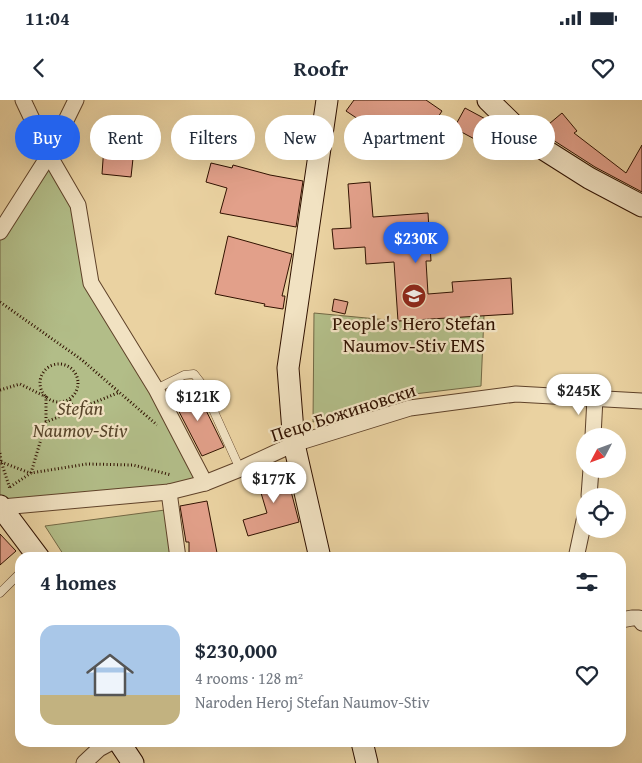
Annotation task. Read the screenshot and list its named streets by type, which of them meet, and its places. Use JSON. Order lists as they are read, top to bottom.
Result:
{
  "streets": {
    "street": ["Пецо Божиновски"]
  },
  "parks": ["Stefan Naumov-Stiv"],
  "places": {
    "school or university": ["People's Hero Stefan Naumov-Stiv EMS"]
  },
  "north": "bottom left",
  "page": {
    "status": "11:04",
    "header": "Roofr",
    "chip": [
      "Buy",
      "Rent",
      "Filters",
      "New",
      "Apartment",
      "House"
    ],
    "price": [
      "$230K",
      "$245K",
      "$121K",
      "$177K"
    ],
    "heading": "4 homes",
    "list": [
      {
        "name": "$230,000",
        "note": "4 rooms · 128 m² · Naroden Heroj Stefan Naumov-Stiv"
      }
    ]
  }
}
